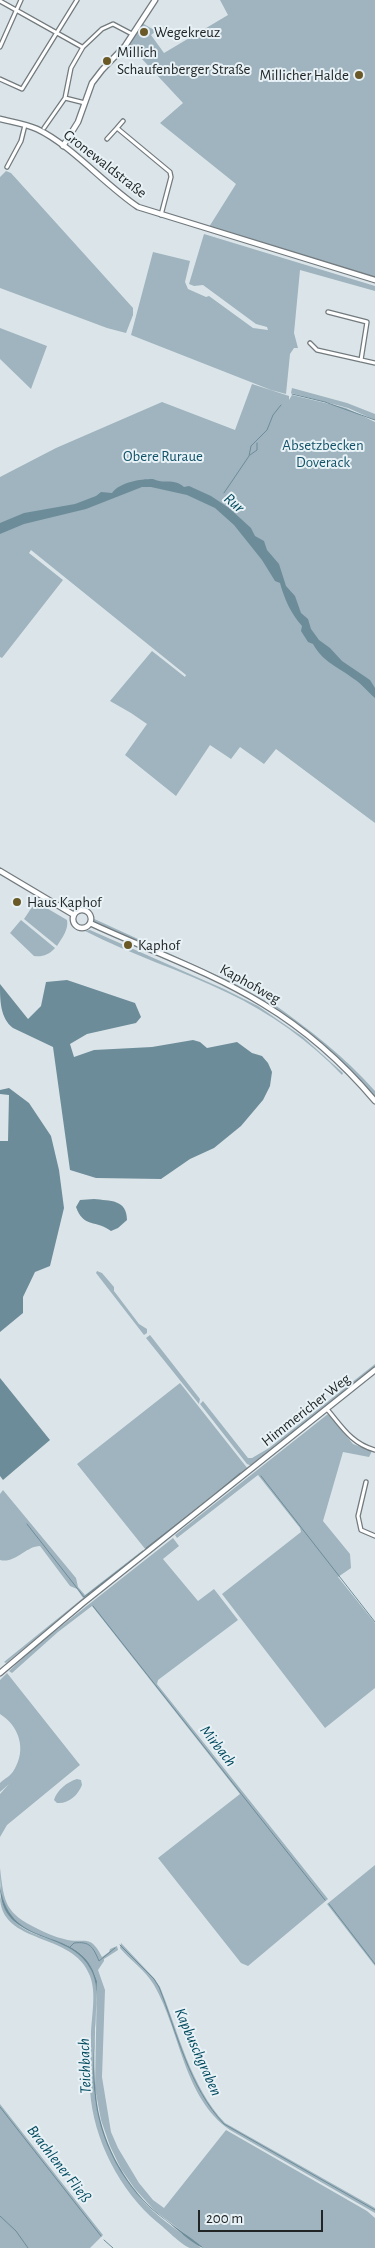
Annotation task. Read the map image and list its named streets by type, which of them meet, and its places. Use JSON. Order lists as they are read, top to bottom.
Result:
{
  "streets": {
    "main road": ["Gronewaldstraße", "Kaphofweg", "Himmericher Weg"]
  },
  "water": [
    "Rur",
    "Mirbach",
    "Kapbuschgraben",
    "Teichbach",
    "Brachlener Fließ"
  ],
  "parks": ["Absetzbecken Doverack", "Obere Ruraue"],
  "places": [
    "Wegekreuz",
    "Millich Schaufenberger Straße",
    "Millicher Halde",
    "Haus Kaphof",
    "Kaphof"
  ],
  "scale_bar": "200 m"
}
